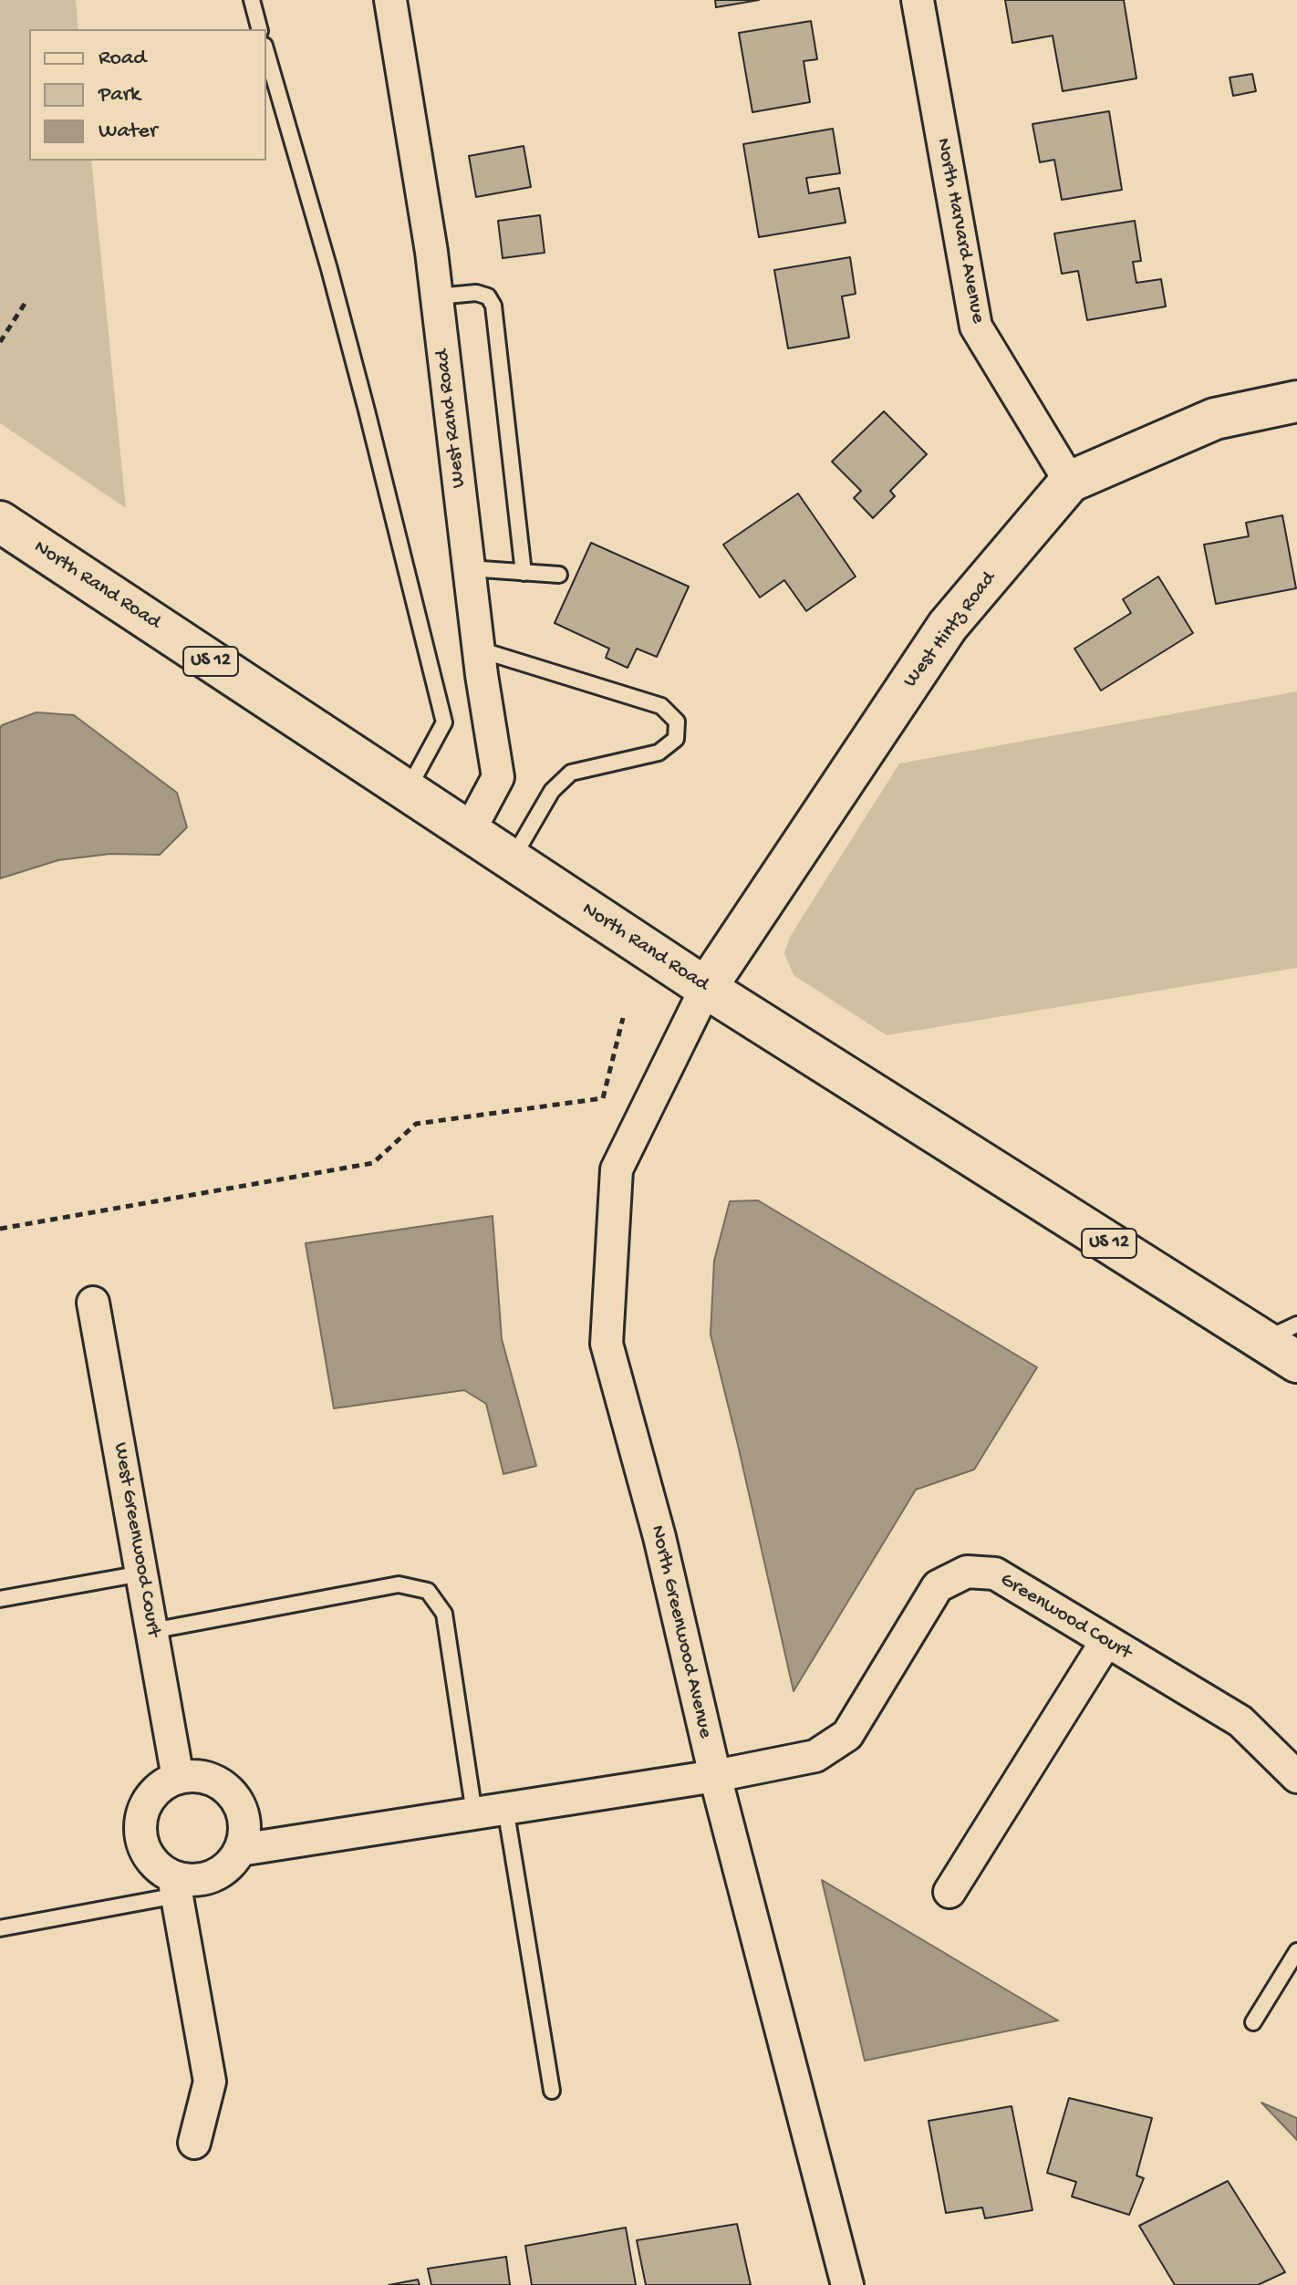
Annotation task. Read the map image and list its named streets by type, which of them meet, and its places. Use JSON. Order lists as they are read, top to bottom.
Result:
{
  "streets": {
    "main road": ["North Rand Road", "West Hintz Road", "US 12"],
    "street": [
      "North Harvard Avenue",
      "West Rand Road",
      "West Greenwood Court",
      "Greenwood Court",
      "North Greenwood Avenue"
    ]
  },
  "crossings": [
    ["North Harvard Avenue", "West Hintz Road"],
    ["West Rand Road", "North Rand Road"],
    ["North Rand Road", "West Hintz Road"],
    ["North Rand Road", "North Greenwood Avenue"],
    ["West Hintz Road", "North Greenwood Avenue"],
    ["Greenwood Court", "North Greenwood Avenue"]
  ],
  "legend": ["Road", "Park", "Water"]
}
